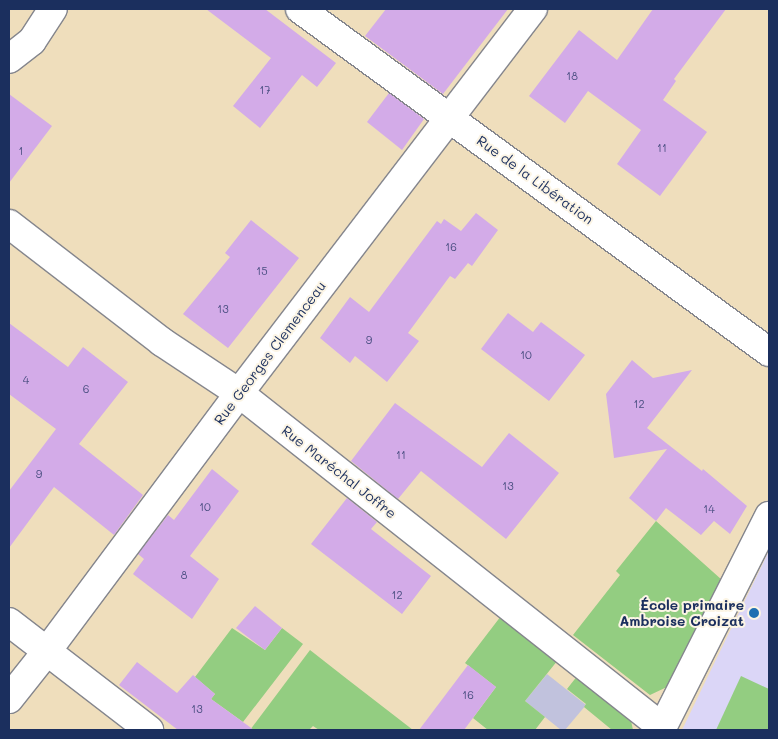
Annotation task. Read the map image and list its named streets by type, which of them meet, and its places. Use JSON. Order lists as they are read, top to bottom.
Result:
{
  "streets": {
    "street": ["Rue de la Libération", "Rue Georges Clemenceau", "Rue Maréchal Joffre"]
  },
  "crossings": [
    ["Rue de la Libération", "Rue Georges Clemenceau"],
    ["Rue Georges Clemenceau", "Rue Maréchal Joffre"]
  ],
  "places": ["École primaire Ambroise Croizat"],
  "house_numbers": [
    "18",
    "17",
    "11",
    "1",
    "16",
    "15",
    "13",
    "9",
    "10",
    "4",
    "6",
    "12",
    "11",
    "9",
    "13",
    "10",
    "14",
    "8",
    "12",
    "16",
    "13"
  ]
}
